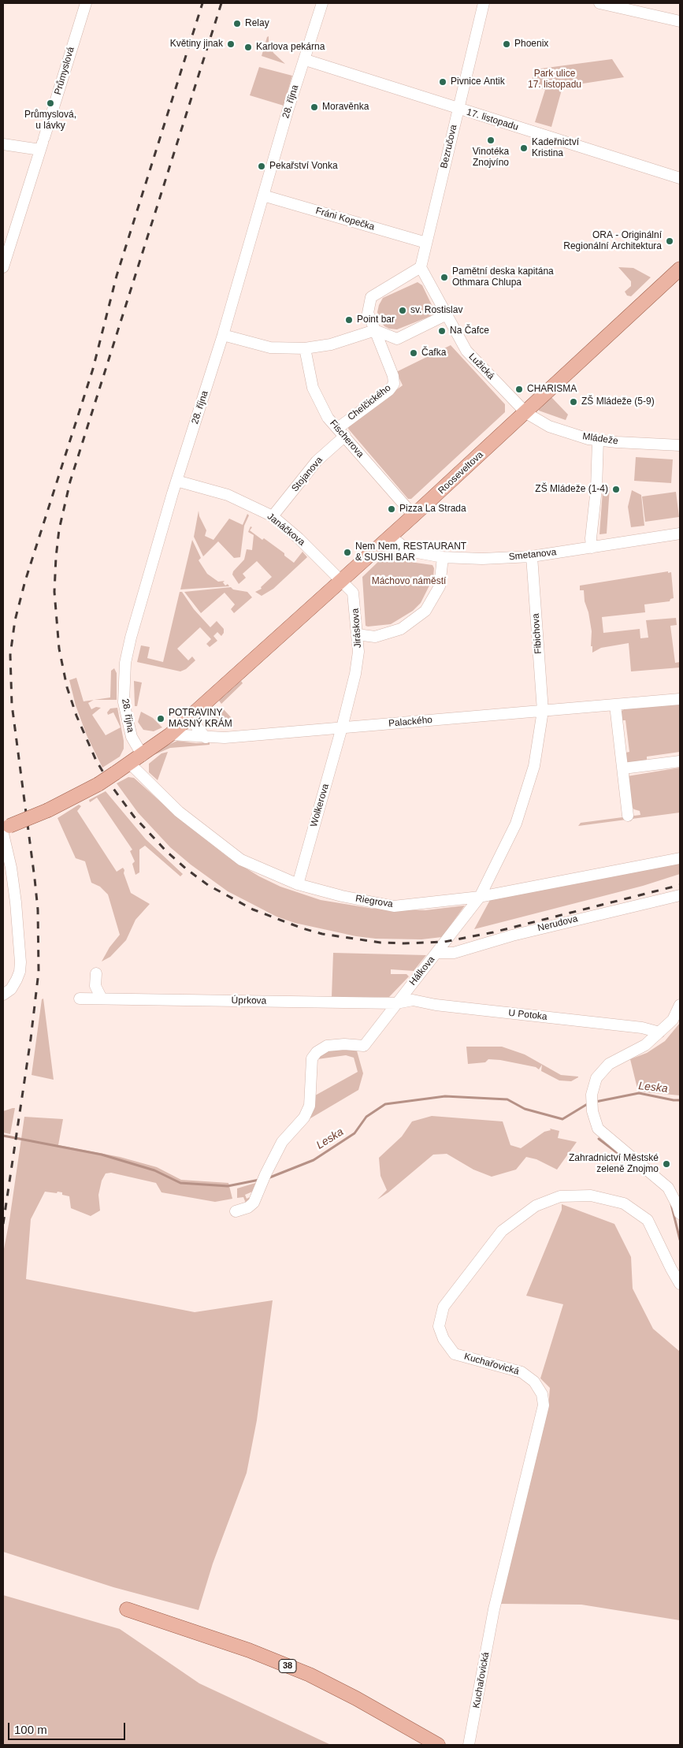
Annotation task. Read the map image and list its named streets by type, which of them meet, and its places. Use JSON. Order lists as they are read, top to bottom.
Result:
{
  "streets": {
    "main road": ["Rooseveltova", "38"],
    "street": [
      "Průmyslová",
      "28. října",
      "17. listopadu",
      "Bezručova",
      "Fráni Kopečka",
      "Lužická",
      "Chelčického",
      "Fischerova",
      "Mládeže",
      "Stojanova",
      "Janáčkova",
      "Smetanova",
      "Jiráskova",
      "Fibichova",
      "Palackého",
      "Wolkerova",
      "Riegrova",
      "Nerudova",
      "Hálkova",
      "Úprkova",
      "U Potoka",
      "Kuchařovická"
    ]
  },
  "crossings": [
    ["28. října", "17. listopadu"],
    ["28. října", "Fráni Kopečka"],
    ["28. října", "Rooseveltova"],
    ["28. října", "Janáčkova"],
    ["17. listopadu", "Bezručova"],
    ["Bezručova", "Fráni Kopečka"],
    ["Bezručova", "Lužická"],
    ["Lužická", "Mládeže"],
    ["Lužická", "Rooseveltova"],
    ["Chelčického", "Fischerova"],
    ["Chelčického", "Stojanova"],
    ["Fischerova", "Rooseveltova"],
    ["Fischerova", "Stojanova"],
    ["Mládeže", "Rooseveltova"],
    ["Rooseveltova", "Janáčkova"],
    ["Rooseveltova", "Smetanova"],
    ["Rooseveltova", "Jiráskova"],
    ["Rooseveltova", "Palackého"],
    ["Rooseveltova", "Riegrova"],
    ["Stojanova", "Janáčkova"],
    ["Janáčkova", "Jiráskova"],
    ["Smetanova", "Fibichova"],
    ["Jiráskova", "Palackého"],
    ["Jiráskova", "Wolkerova"],
    ["Fibichova", "Palackého"],
    ["Fibichova", "Hálkova"],
    ["Palackého", "Wolkerova"],
    ["Palackého", "Hálkova"],
    ["Wolkerova", "Riegrova"],
    ["Riegrova", "Hálkova"],
    ["Nerudova", "Hálkova"],
    ["Hálkova", "Úprkova"],
    ["Hálkova", "U Potoka"],
    ["Úprkova", "U Potoka"]
  ],
  "water": ["Leska"],
  "parks": ["Park ulice 17. listopadu", "Máchovo náměstí"],
  "places": [
    "Relay",
    "Květiny jinak",
    "Phoenix",
    "Karlova pekárna",
    "Pivnice Antik",
    "Průmyslová, u lávky",
    "Moravěnka",
    "Vinotéka Znojvíno",
    "Kadeřnictví Kristina",
    "Pekařství Vonka",
    "ORA - Originální Regionální Architektura",
    "Pamětní deska kapitána Othmara Chlupa",
    "sv. Rostislav",
    "Point bar",
    "Na Čafce",
    "Čafka",
    "CHARISMA",
    "ZŠ Mládeže (5-9)",
    "ZŠ Mládeže (1-4)",
    "Pizza La Strada",
    "Nem Nem, RESTAURANT & SUSHI BAR",
    "POTRAVINY MASNÝ KRÁM",
    "Zahradnictví Městské zeleně Znojmo"
  ],
  "scale_bar": "100 m"
}
